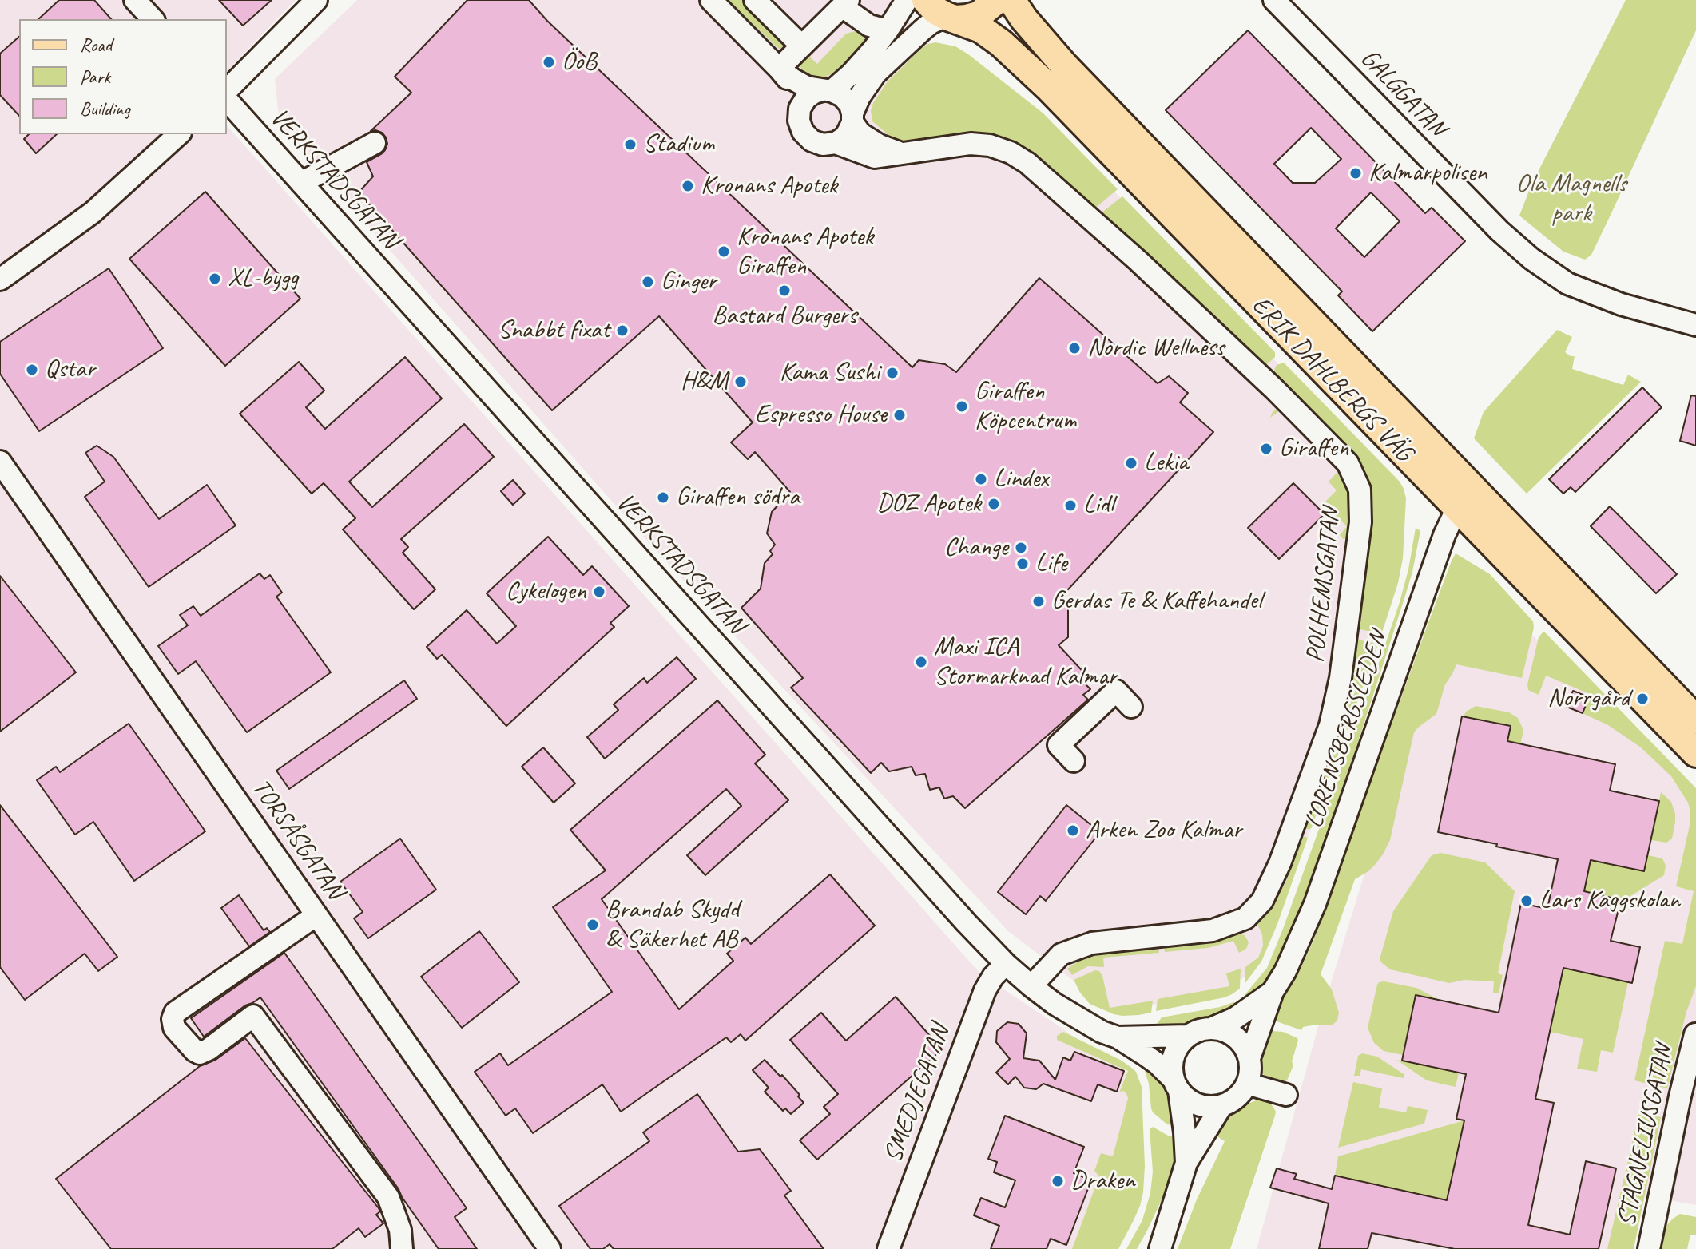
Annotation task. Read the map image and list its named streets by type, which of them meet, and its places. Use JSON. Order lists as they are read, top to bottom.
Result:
{
  "streets": {
    "main road": ["ERIK DAHLBERGS VÄG"],
    "street": [
      "GALGGATAN",
      "VERKSTADSGATAN",
      "POLHEMSGATAN",
      "LORENSBERGSLEDEN",
      "TORSÅSGATAN",
      "SMEDJEGATAN",
      "STAGNELIUSGATAN"
    ]
  },
  "crossings": [
    ["VERKSTADSGATAN", "POLHEMSGATAN"],
    ["VERKSTADSGATAN", "LORENSBERGSLEDEN"],
    ["VERKSTADSGATAN", "SMEDJEGATAN"],
    ["ERIK DAHLBERGS VÄG", "LORENSBERGSLEDEN"]
  ],
  "parks": ["Ola Magnells park"],
  "places": [
    "ÖoB",
    "Stadium",
    "Kalmarpolisen",
    "Kronans Apotek",
    "Kronans Apotek Giraffen",
    "XL-bygg",
    "Ginger",
    "Bastard Burgers",
    "Snabbt fixat",
    "Nordic Wellness",
    "Qstar",
    "Kama Sushi",
    "H&M",
    "Giraffen Köpcentrum",
    "Espresso House",
    "Giraffen",
    "Lekia",
    "Lindex",
    "Giraffen södra",
    "DOZ Apotek",
    "Lidl",
    "Change",
    "Life",
    "Cykelogen",
    "Gerdas Te & Kaffehandel",
    "Maxi ICA Stormarknad Kalmar",
    "Norrgård",
    "Arken Zoo Kalmar",
    "Lars Kaggskolan",
    "Brandab Skydd & Säkerhet AB",
    "Draken"
  ],
  "legend": ["Road", "Park", "Building"]
}
